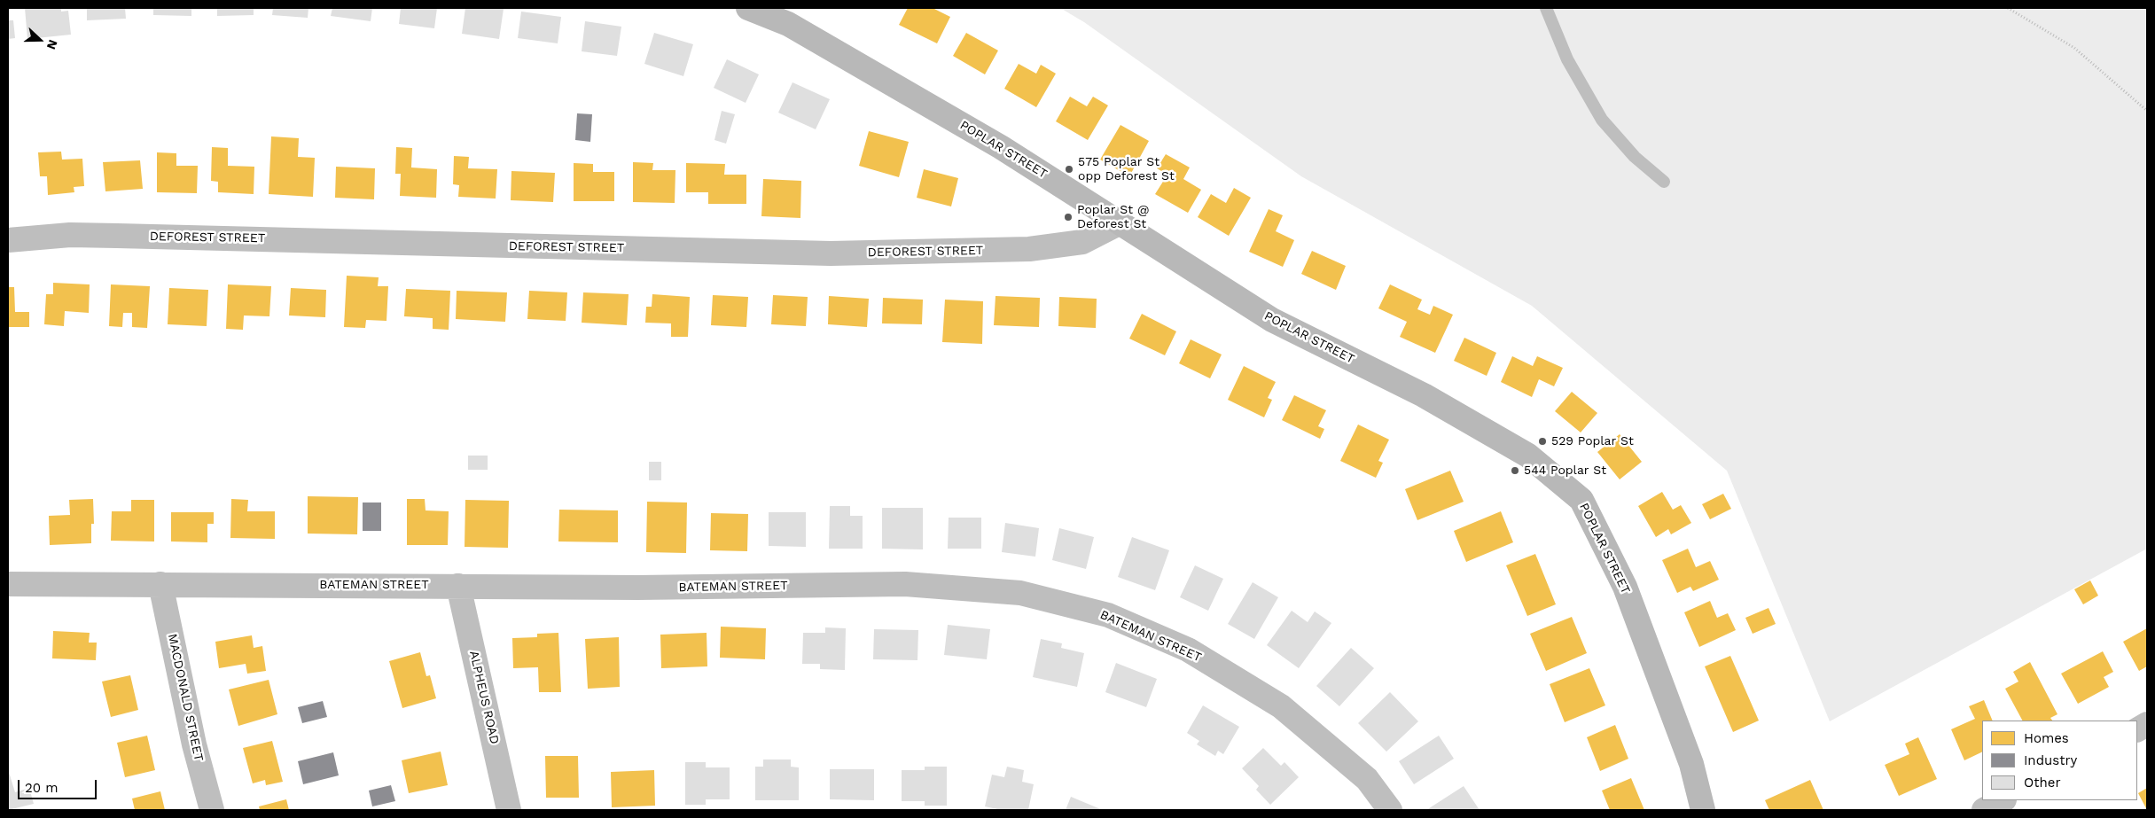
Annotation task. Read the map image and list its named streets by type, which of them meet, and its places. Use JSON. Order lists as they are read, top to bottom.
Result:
{
  "streets": {
    "street": [
      "POPLAR STREET",
      "DEFOREST STREET",
      "BATEMAN STREET",
      "MACDONALD STREET",
      "ALPHEUS ROAD"
    ]
  },
  "crossings": [
    ["POPLAR STREET", "DEFOREST STREET"],
    ["BATEMAN STREET", "MACDONALD STREET"],
    ["BATEMAN STREET", "ALPHEUS ROAD"]
  ],
  "places": [
    "575 Poplar St opp Deforest St",
    "Poplar St @ Deforest St",
    "529 Poplar St",
    "544 Poplar St"
  ],
  "legend": ["Homes", "Industry", "Other"],
  "scale_bar": "20 m",
  "north": "right"
}
